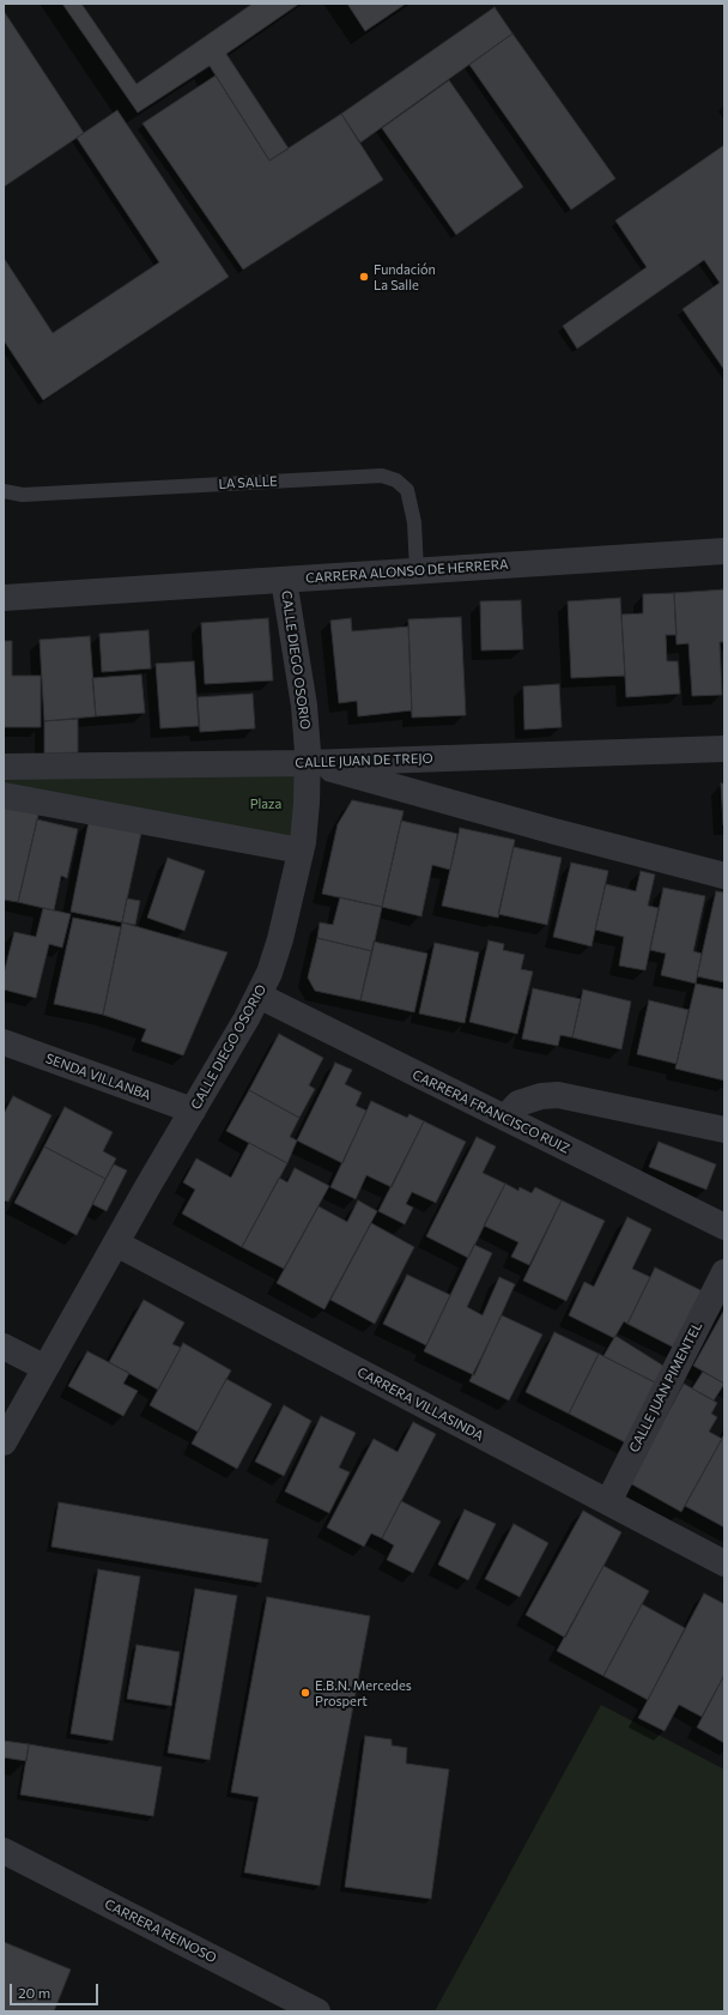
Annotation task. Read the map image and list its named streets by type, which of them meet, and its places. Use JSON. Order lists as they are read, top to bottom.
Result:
{
  "streets": {
    "street": [
      "CARRERA ALONSO DE HERRERA",
      "CALLE DIEGO OSORIO",
      "CALLE JUAN DE TREJO",
      "SENDA VILLANBA",
      "CARRERA FRANCISCO RUIZ",
      "CALLE JUAN PIMENTEL",
      "CARRERA VILLASINDA",
      "CARRERA REINOSO"
    ],
    "lane": ["LA SALLE"]
  },
  "crossings": [
    ["LA SALLE", "CARRERA ALONSO DE HERRERA"],
    ["CARRERA ALONSO DE HERRERA", "CALLE DIEGO OSORIO"],
    ["CALLE DIEGO OSORIO", "CALLE JUAN DE TREJO"],
    ["CALLE DIEGO OSORIO", "SENDA VILLANBA"],
    ["CALLE DIEGO OSORIO", "CARRERA FRANCISCO RUIZ"],
    ["CALLE DIEGO OSORIO", "CARRERA VILLASINDA"],
    ["CALLE JUAN PIMENTEL", "CARRERA VILLASINDA"]
  ],
  "parks": ["Plaza"],
  "places": ["Fundación La Salle", "E.B.N. Mercedes Prospert"],
  "scale_bar": "20 m"
}
